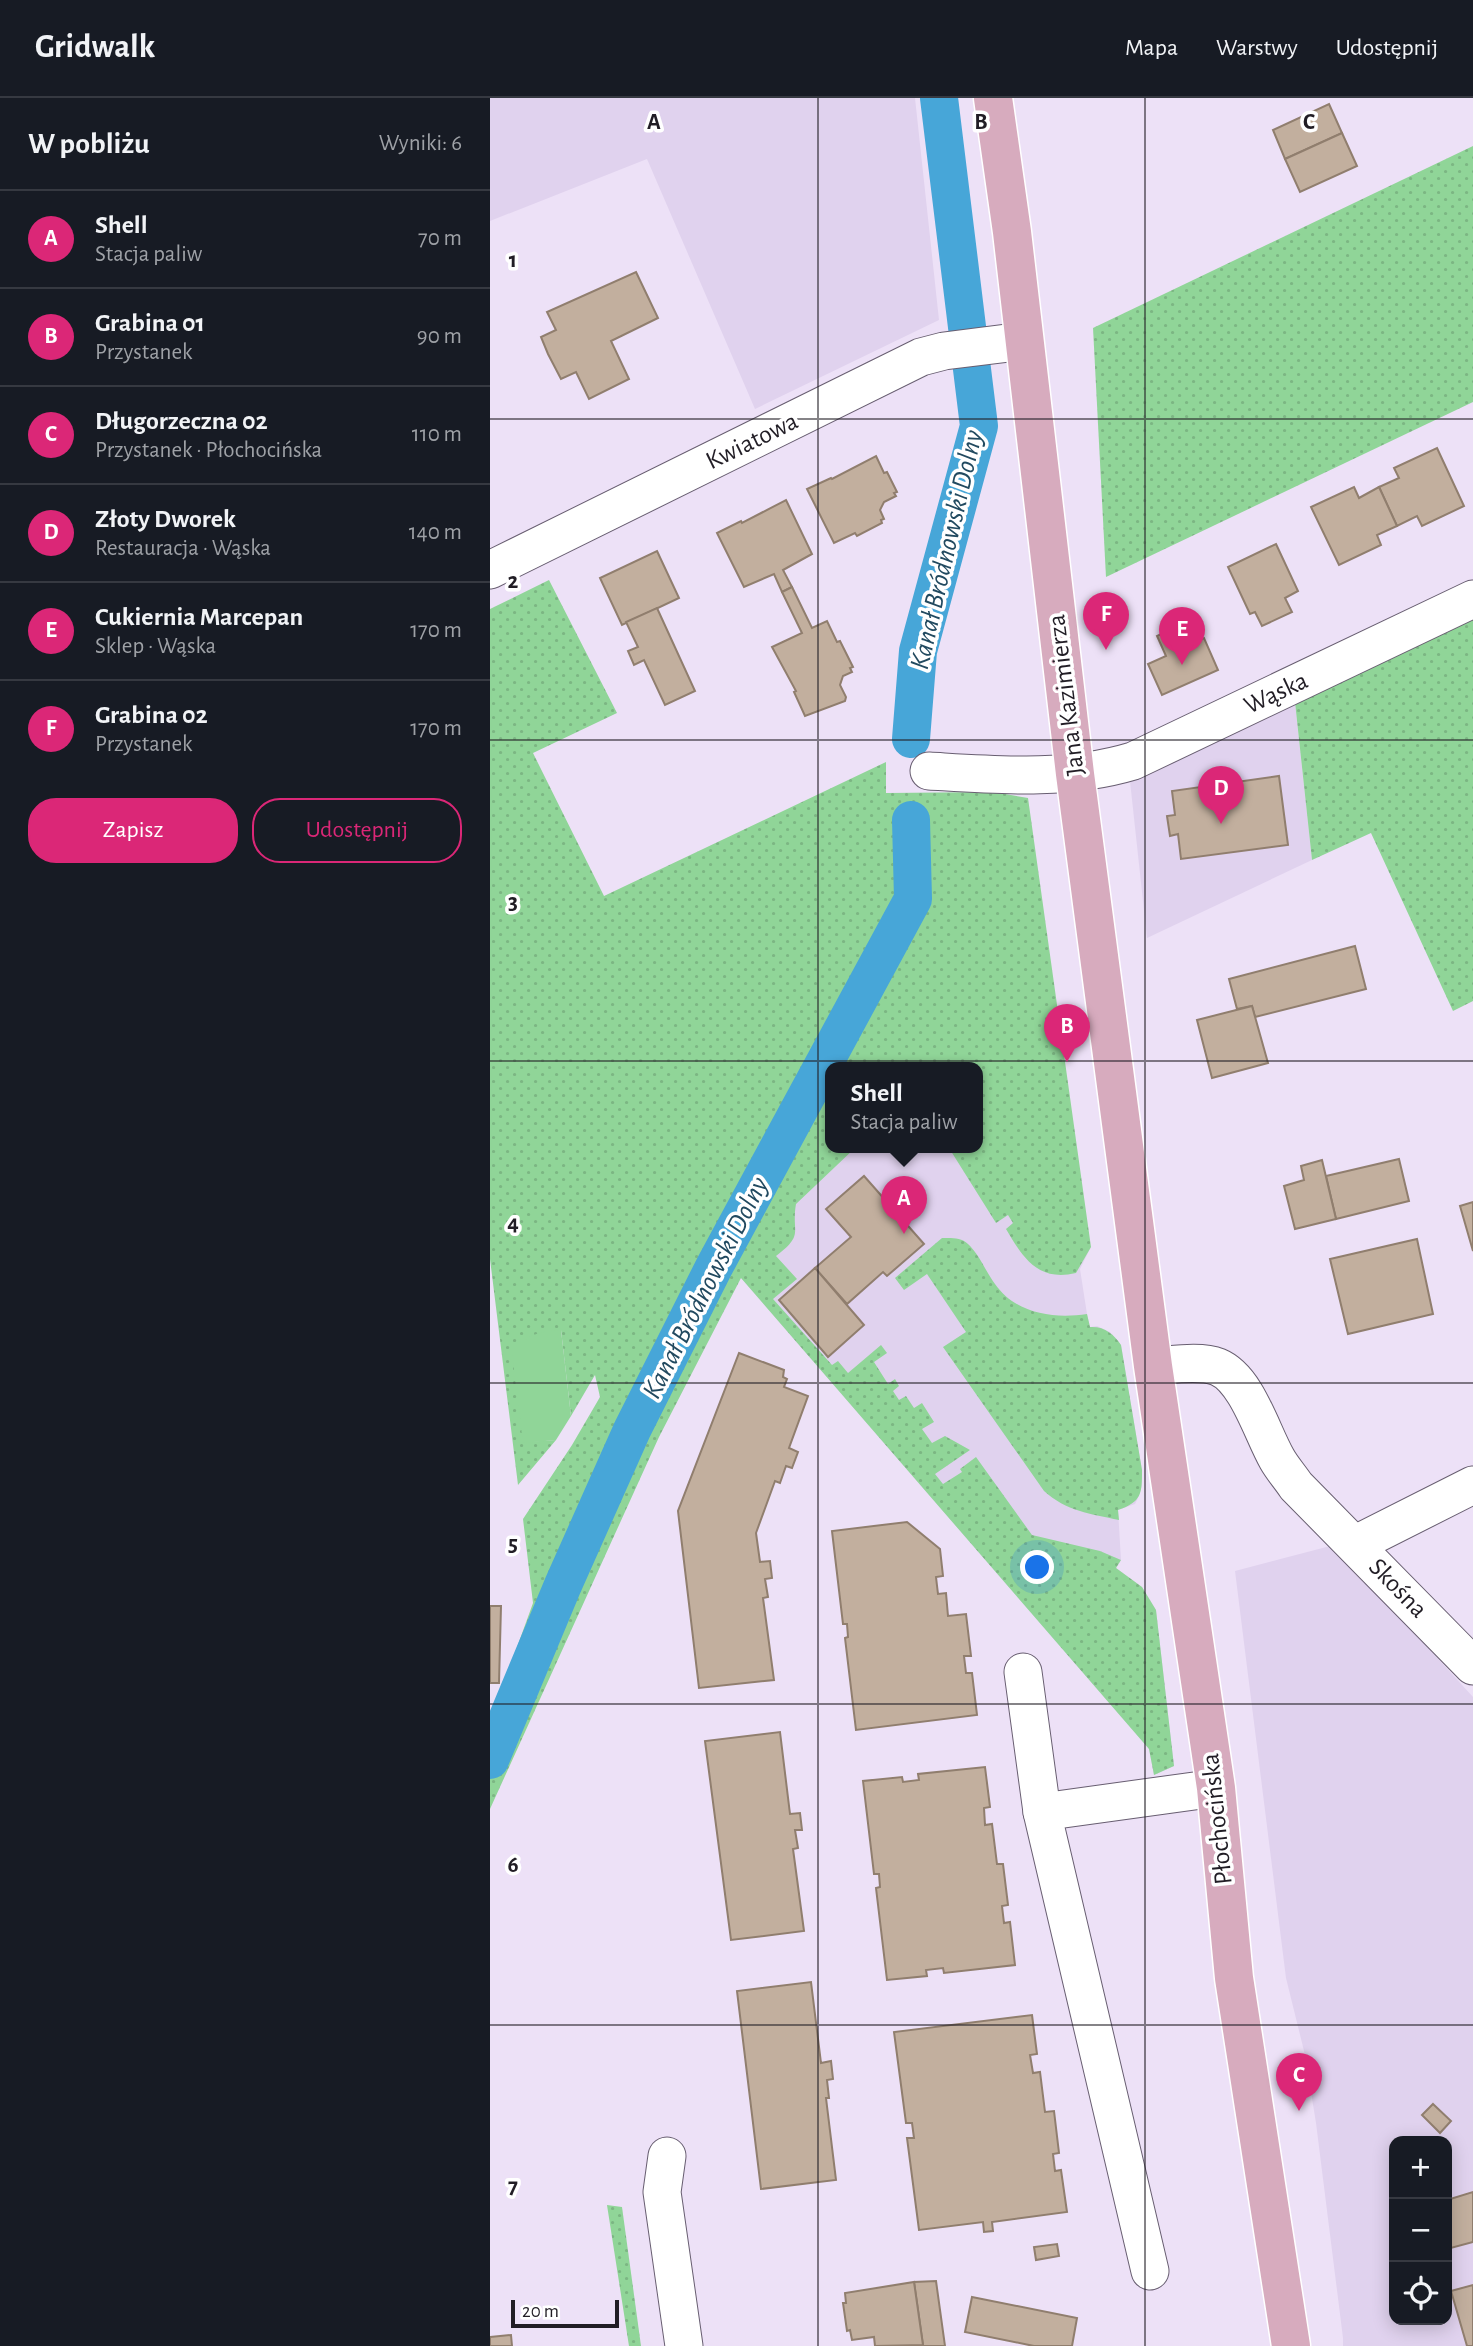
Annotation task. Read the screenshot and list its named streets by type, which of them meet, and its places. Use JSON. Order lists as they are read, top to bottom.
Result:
{
  "streets": {
    "main road": ["Jana Kazimierza", "Płochocińska"],
    "street": ["Kwiatowa", "Wąska", "Skośna"]
  },
  "crossings": [
    ["Kwiatowa", "Jana Kazimierza"],
    ["Wąska", "Jana Kazimierza"],
    ["Jana Kazimierza", "Płochocińska"]
  ],
  "water": ["Kanał Bródnowski Dolny"],
  "scale_bar": "20 m",
  "page": {
    "header": "Gridwalk",
    "nav": ["Mapa", "Warstwy", "Udostępnij"],
    "heading": ["W pobliżu", "Wyniki: 6"],
    "list": [
      {
        "mark": "A",
        "name": "Shell",
        "note": "Stacja paliw",
        "value": "70 m"
      },
      {
        "mark": "B",
        "name": "Grabina 01",
        "note": "Przystanek",
        "value": "90 m"
      },
      {
        "mark": "C",
        "name": "Długorzeczna 02",
        "note": "Przystanek · Płochocińska",
        "value": "110 m"
      },
      {
        "mark": "D",
        "name": "Złoty Dworek",
        "note": "Restauracja · Wąska",
        "value": "140 m"
      },
      {
        "mark": "E",
        "name": "Cukiernia Marcepan",
        "note": "Sklep · Wąska",
        "value": "170 m"
      },
      {
        "mark": "F",
        "name": "Grabina 02",
        "note": "Przystanek",
        "value": "170 m"
      }
    ],
    "pins": [
      "F",
      "E",
      "D",
      "B",
      "A",
      "C"
    ],
    "buttons": ["Zapisz", "Udostępnij"],
    "popup": ["Shell", "Stacja paliw"],
    "map_buttons": ["+", "−"],
    "scale": "20 m"
  },
  "grid": {
    "columns": ["A", "B", "C"],
    "rows": [
      "1",
      "2",
      "3",
      "4",
      "5",
      "6",
      "7"
    ]
  }
}
